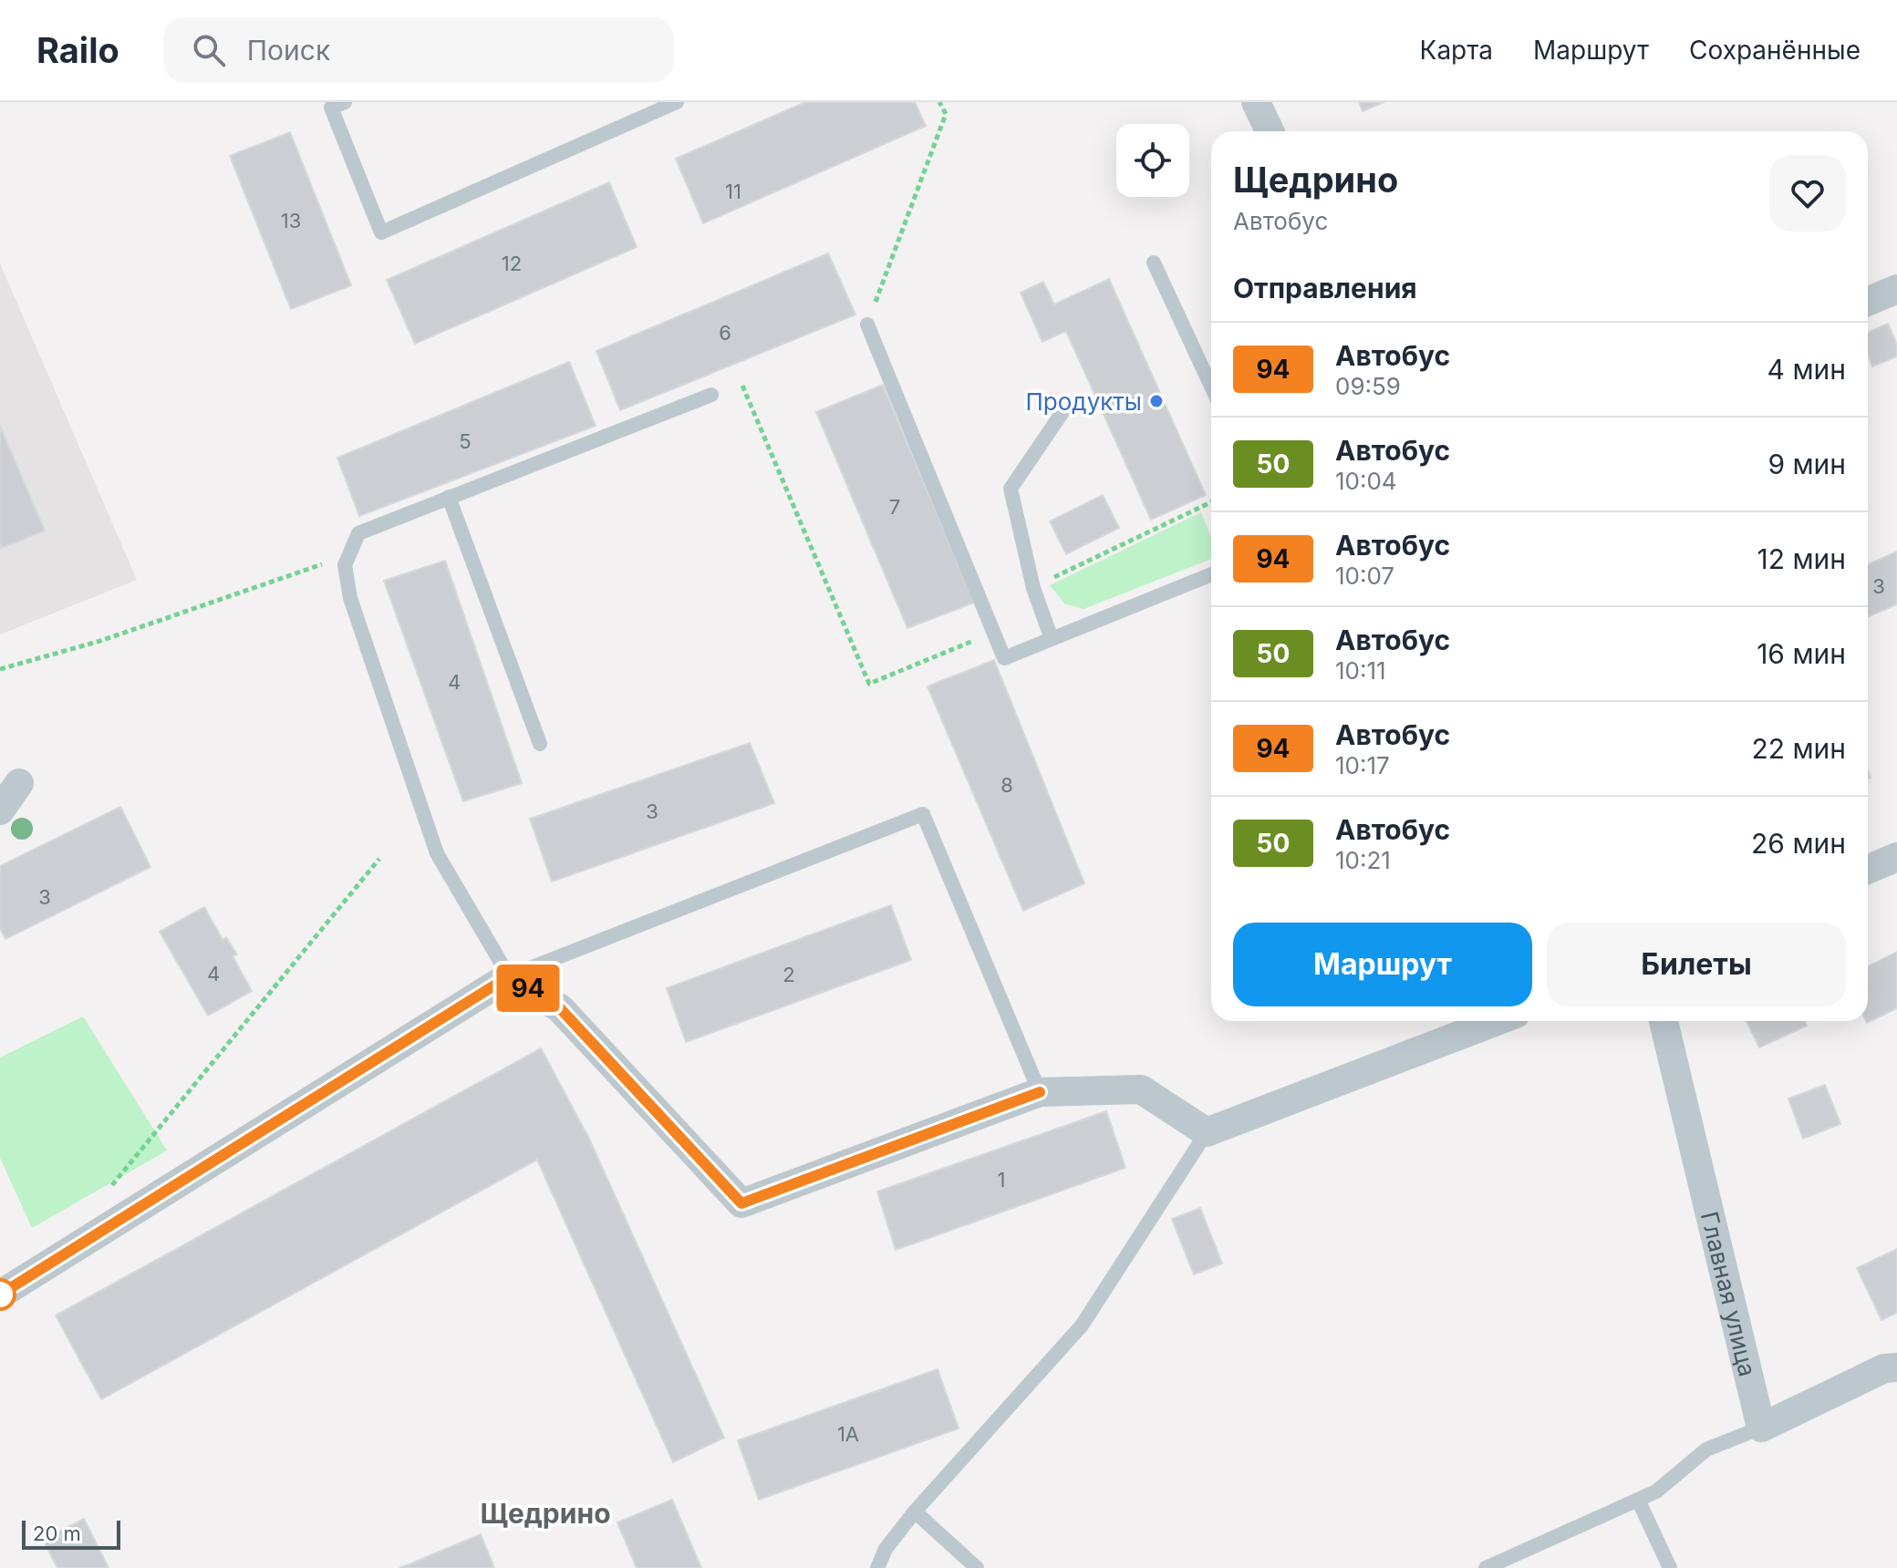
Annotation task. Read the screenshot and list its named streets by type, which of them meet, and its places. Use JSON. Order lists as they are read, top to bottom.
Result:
{
  "streets": {
    "street": ["Главная улица"]
  },
  "districts": ["Щедрино"],
  "places": ["Продукты"],
  "lines": ["bus line 94"],
  "house_numbers": [
    "11",
    "13",
    "12",
    "6",
    "5",
    "7",
    "3",
    "4",
    "8",
    "3",
    "3",
    "4",
    "2",
    "1",
    "1А"
  ],
  "scale_bar": "20 m",
  "page": {
    "header": "Railo",
    "search": "Поиск",
    "nav": ["Карта", "Маршрут", "Сохранённые"],
    "on_map": "94",
    "heading": [
      ["Щедрино", "Автобус"],
      "Отправления"
    ],
    "list": [
      {
        "mark": "94",
        "name": "Автобус",
        "note": "09:59",
        "value": "4 мин"
      },
      {
        "mark": "50",
        "name": "Автобус",
        "note": "10:04",
        "value": "9 мин"
      },
      {
        "mark": "94",
        "name": "Автобус",
        "note": "10:07",
        "value": "12 мин"
      },
      {
        "mark": "50",
        "name": "Автобус",
        "note": "10:11",
        "value": "16 мин"
      },
      {
        "mark": "94",
        "name": "Автобус",
        "note": "10:17",
        "value": "22 мин"
      },
      {
        "mark": "50",
        "name": "Автобус",
        "note": "10:21",
        "value": "26 мин"
      }
    ],
    "buttons": ["Маршрут", "Билеты"],
    "scale": "20 m"
  }
}
